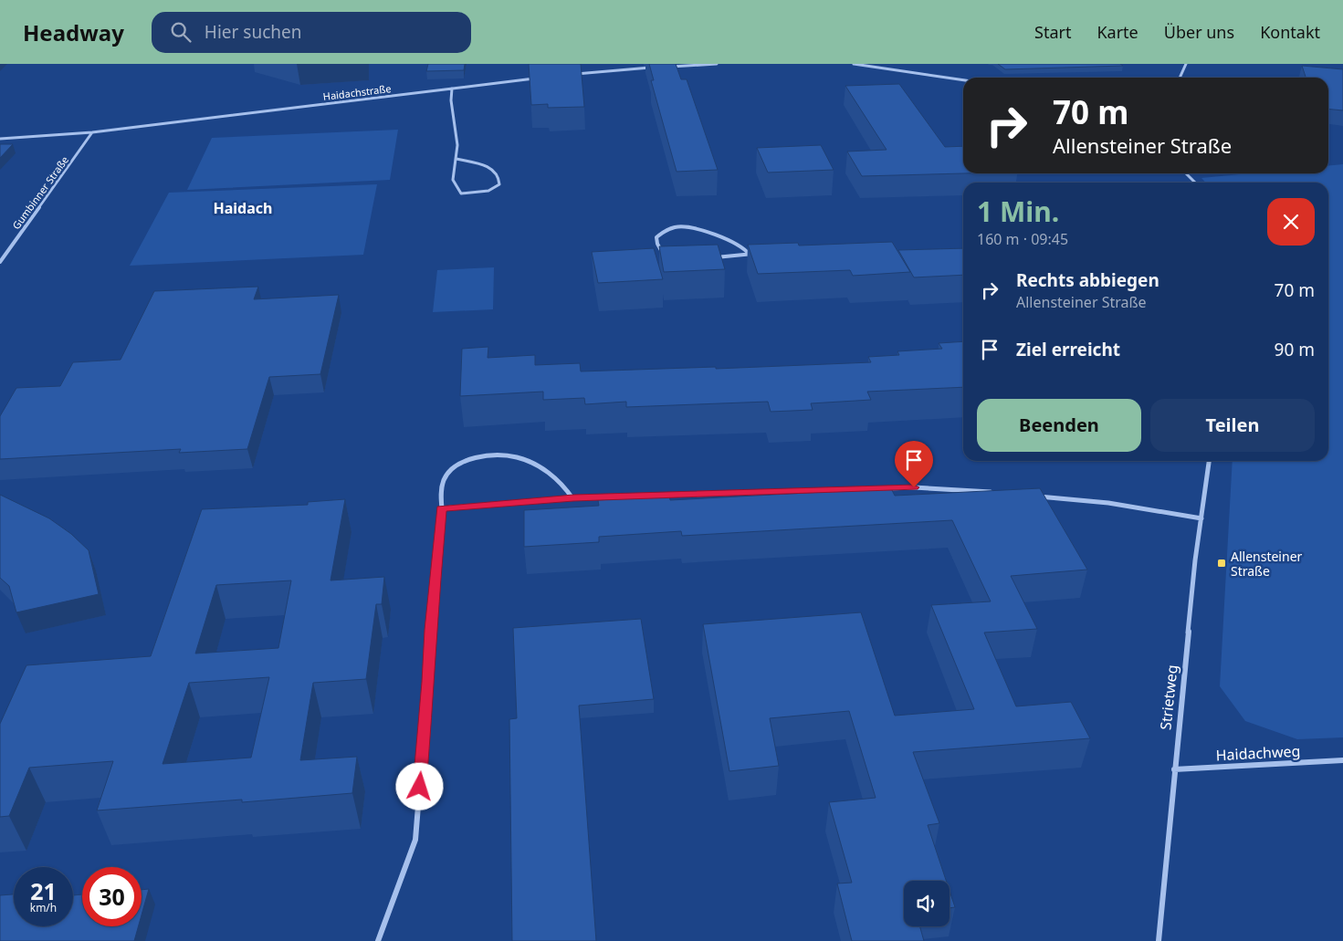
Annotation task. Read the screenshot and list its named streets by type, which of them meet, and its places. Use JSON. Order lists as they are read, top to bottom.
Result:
{
  "streets": {
    "street": [
      "Haidachstraße",
      "Gumbinner Straße",
      "Strietweg",
      "Haidachweg"
    ]
  },
  "crossings": [
    ["Haidachstraße", "Gumbinner Straße"],
    ["Strietweg", "Haidachweg"]
  ],
  "districts": ["Haidach"],
  "places": {
    "transit": ["Allensteiner Straße"]
  },
  "page": {
    "header": "Headway",
    "search": "Hier suchen",
    "nav": [
      "Start",
      "Karte",
      "Über uns",
      "Kontakt"
    ],
    "turn": ["70 m", "Allensteiner Straße"],
    "heading": ["1 Min.", "160 m · 09:45"],
    "list": [
      {
        "name": "Rechts abbiegen",
        "note": "Allensteiner Straße",
        "value": "70 m"
      },
      {
        "name": "Ziel erreicht",
        "value": "90 m"
      }
    ],
    "buttons": ["Beenden", "Teilen"],
    "speed": "21 km/h",
    "limit": "30"
  }
}
